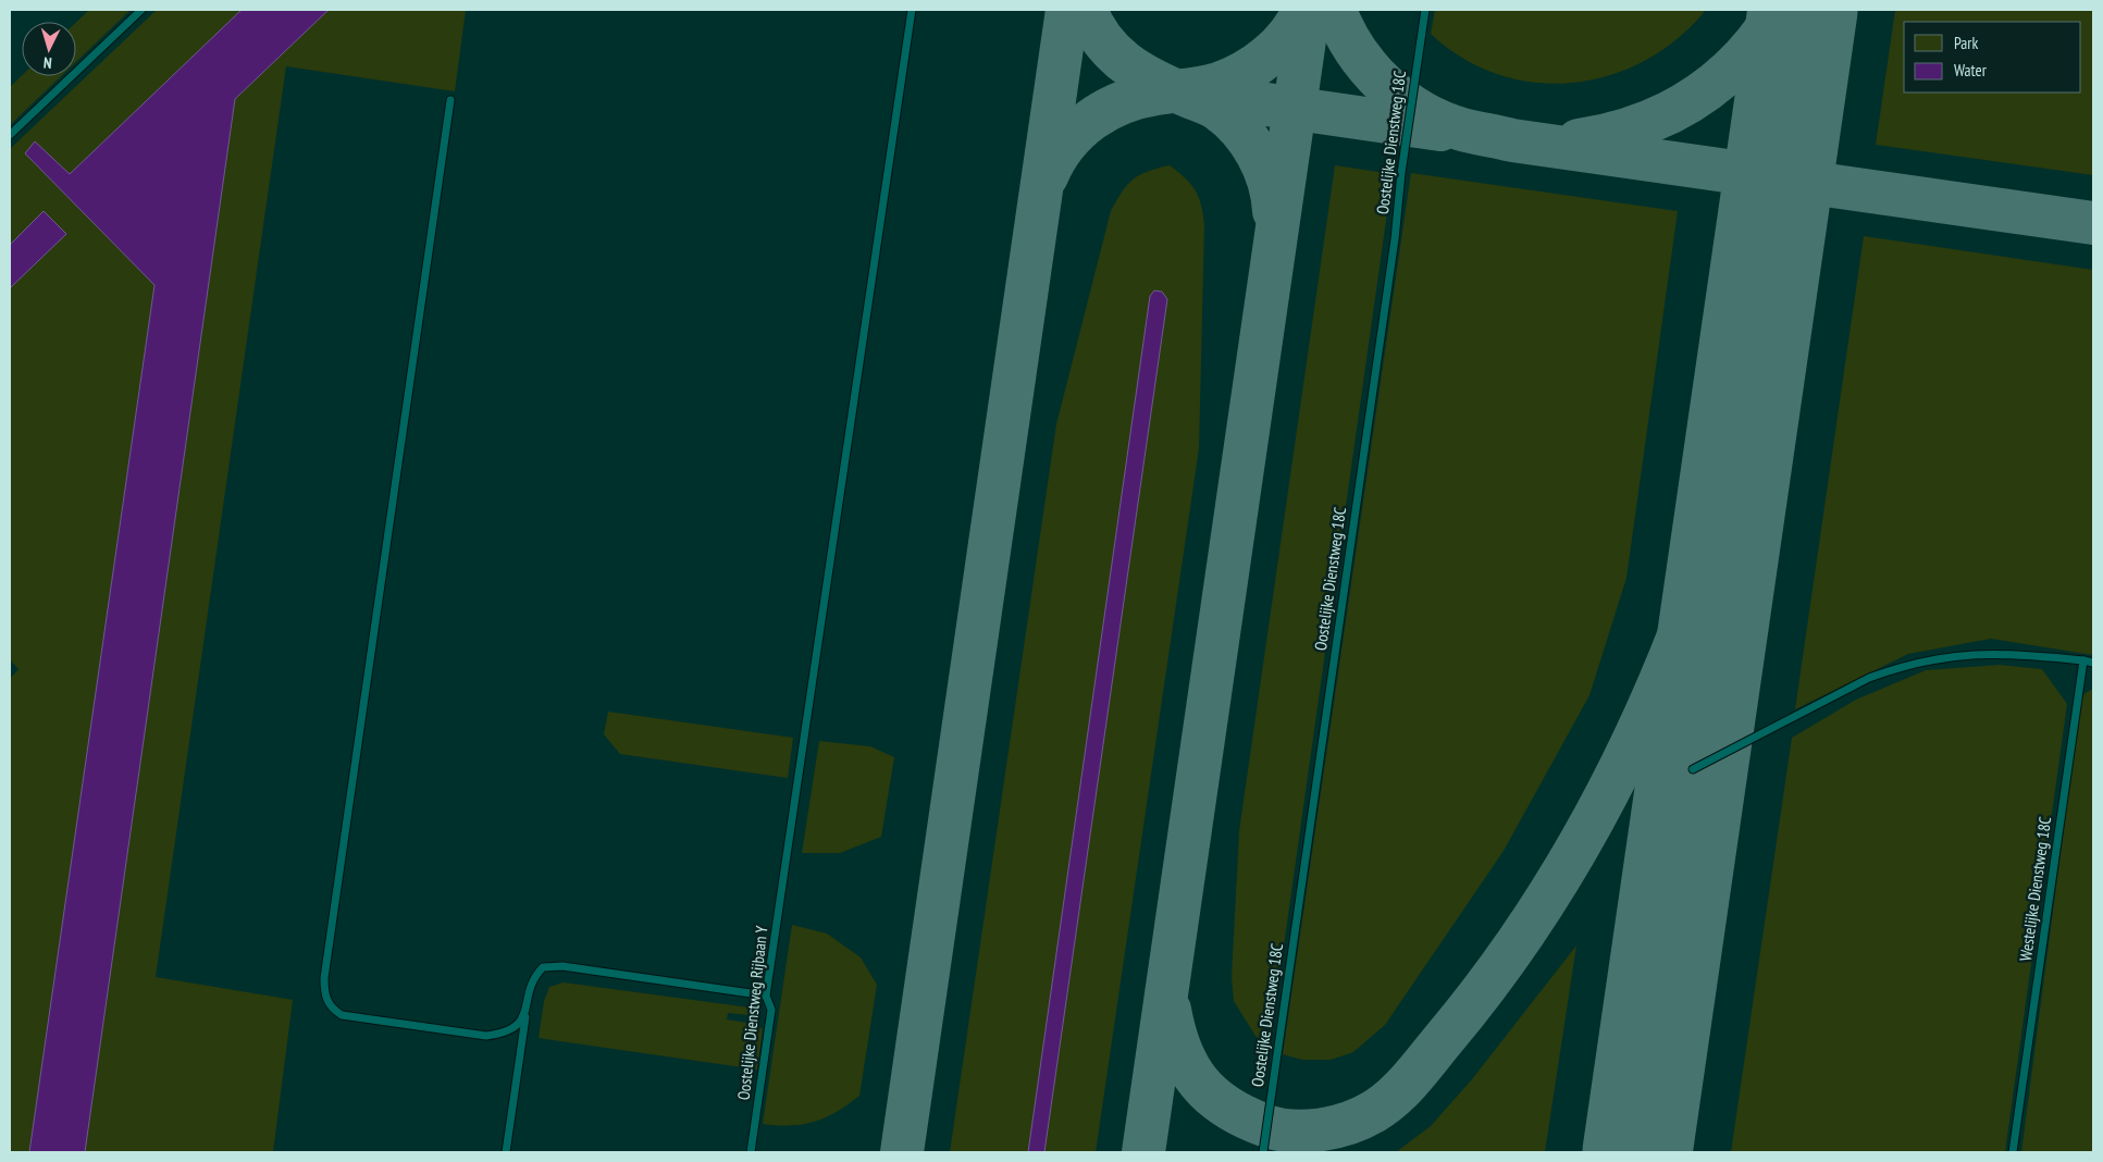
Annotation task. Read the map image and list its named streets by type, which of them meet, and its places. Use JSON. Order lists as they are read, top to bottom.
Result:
{
  "streets": {
    "lane": ["Oostelijke Dienstweg 18C", "Westelijke Dienstweg 18C", "Oostelijke Dienstweg Rijbaan Y"]
  },
  "legend": ["Park", "Water"],
  "north": "bottom"
}
